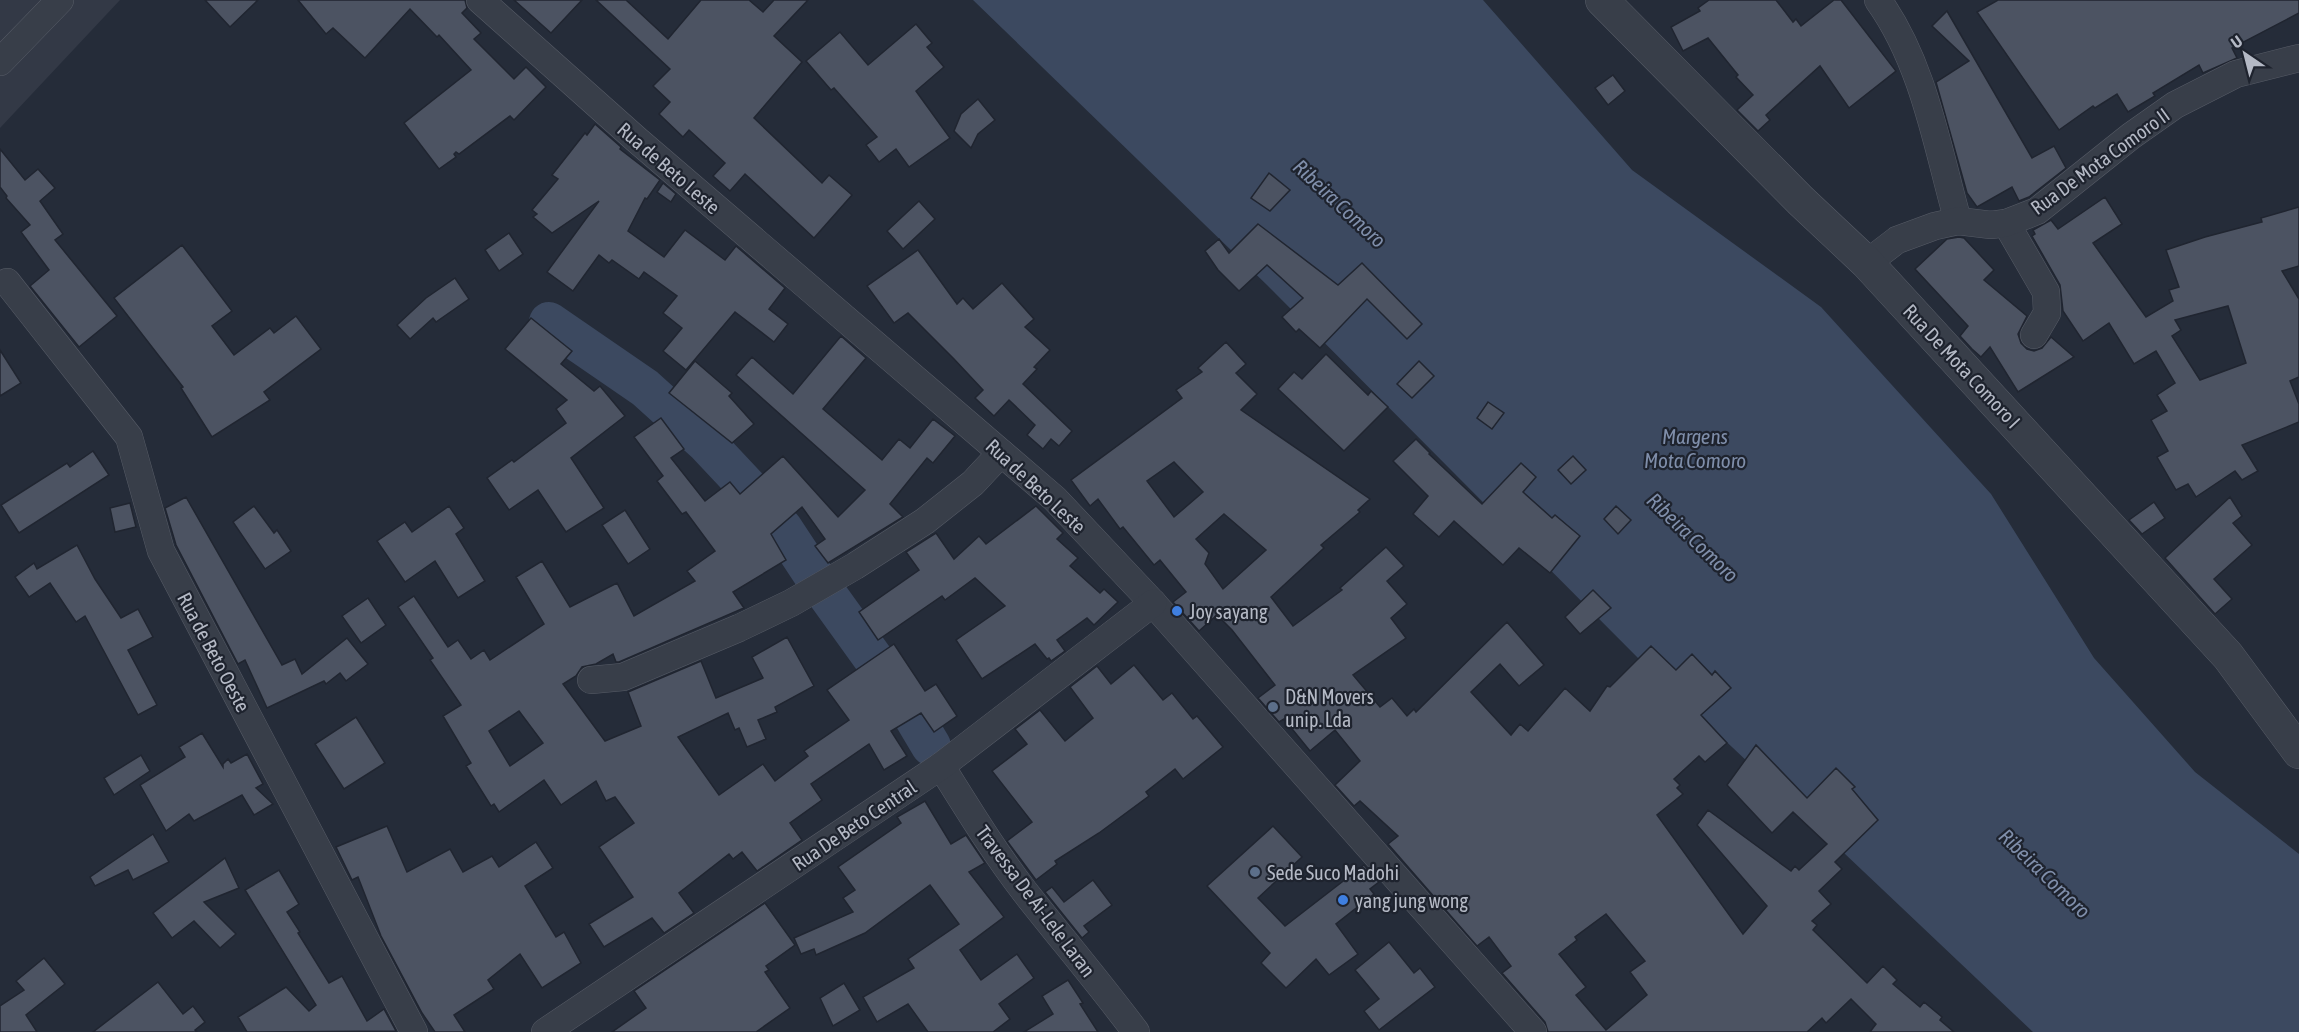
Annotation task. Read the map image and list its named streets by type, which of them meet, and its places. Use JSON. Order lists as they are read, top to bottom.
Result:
{
  "streets": {
    "street": [
      "Rua De Mota Comoro II",
      "Rua de Beto Leste",
      "Rua De Mota Comoro I",
      "Rua de Beto Oeste",
      "Rua De Beto Central",
      "Travessa De Ai-Lele Laran"
    ]
  },
  "crossings": [
    ["Rua De Mota Comoro II", "Rua De Mota Comoro I"],
    ["Rua de Beto Leste", "Rua De Beto Central"],
    ["Rua De Beto Central", "Travessa De Ai-Lele Laran"]
  ],
  "water": ["Ribeira Comoro", "Margens Mota Comoro"],
  "places": [
    "Joy sayang",
    "D&N Movers unip. Lda",
    "Sede Suco Madohi",
    "yang jung wong"
  ],
  "north": "top left"
}
